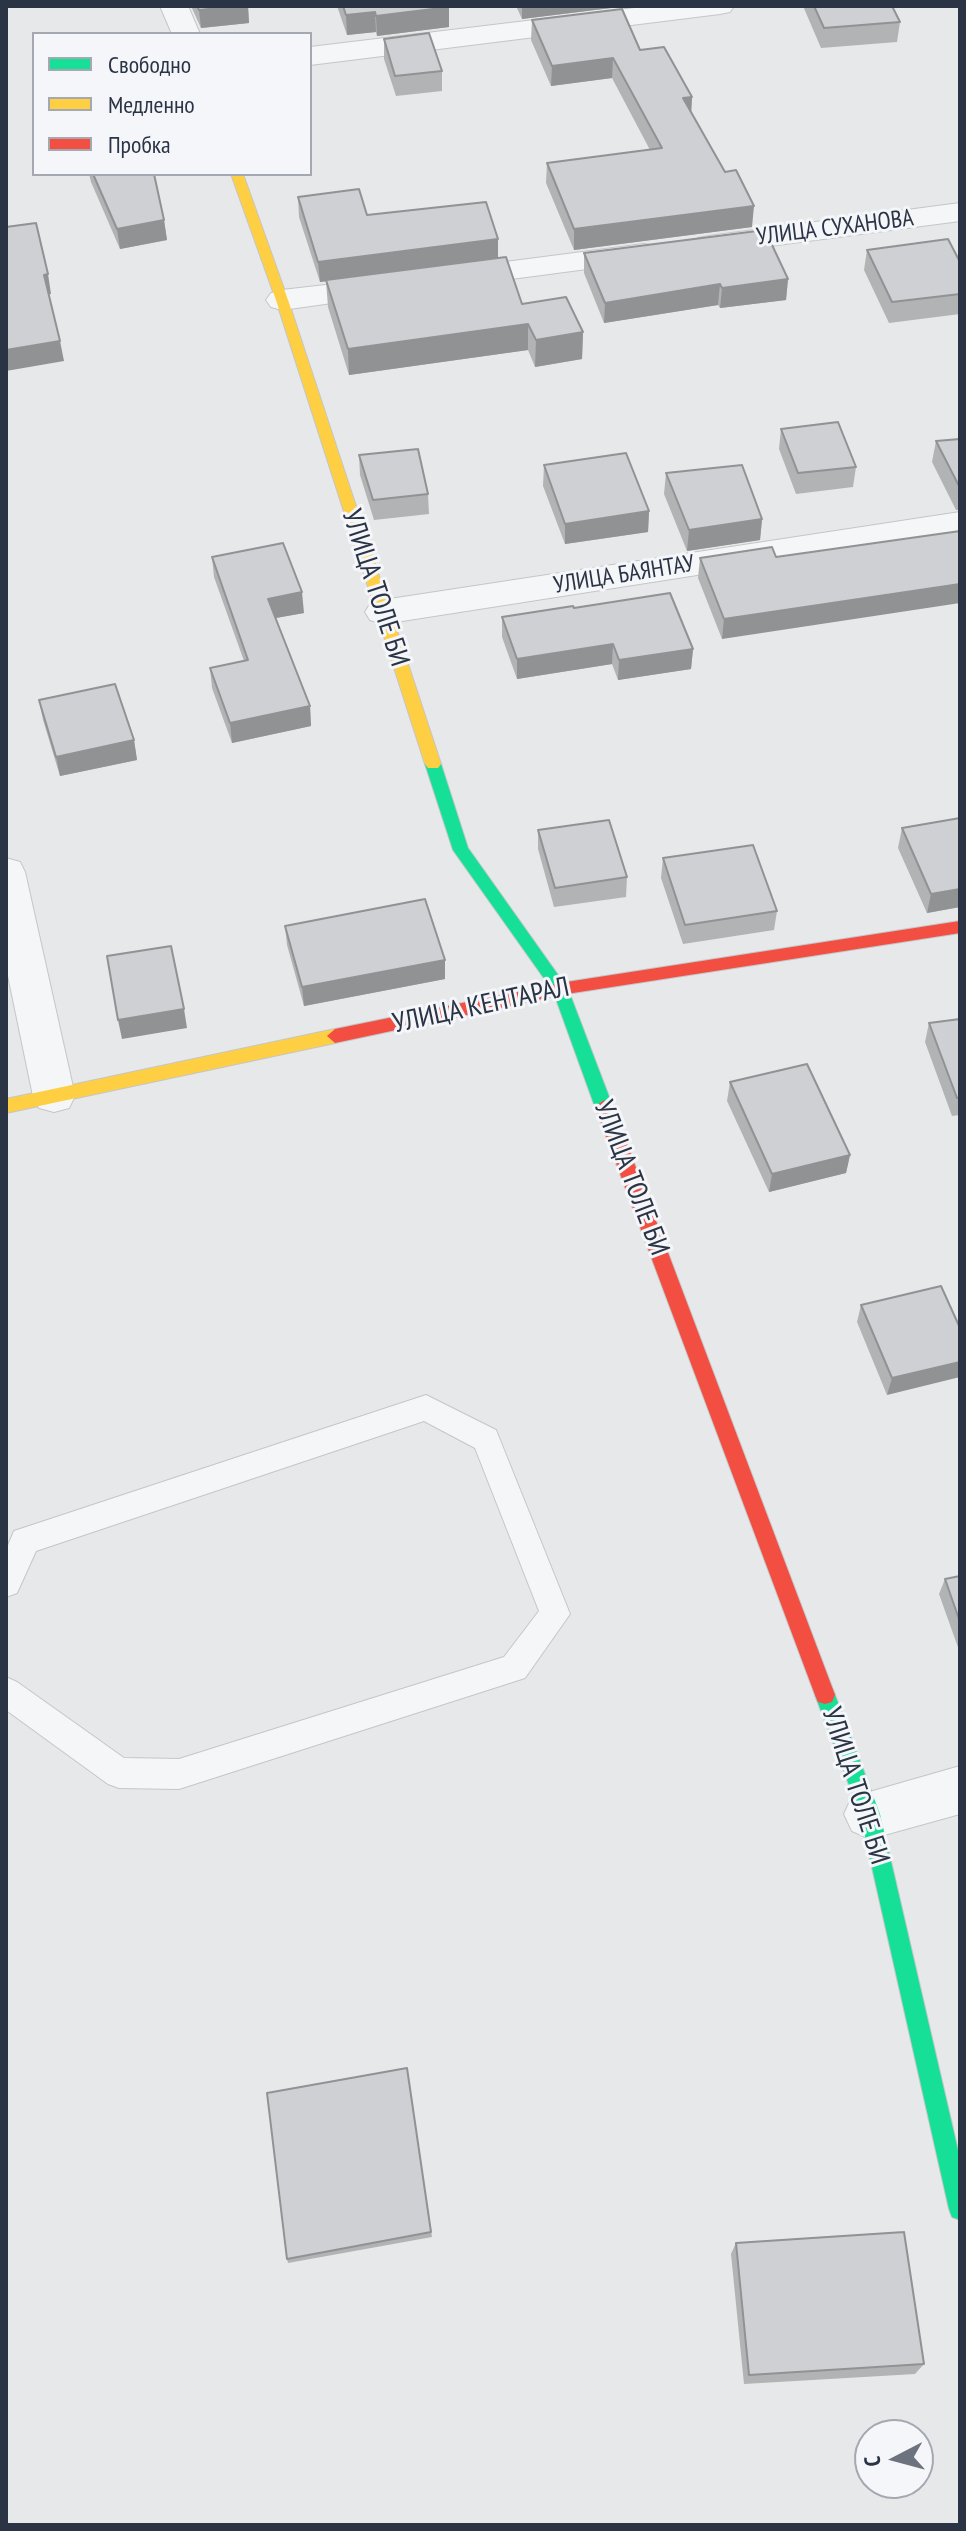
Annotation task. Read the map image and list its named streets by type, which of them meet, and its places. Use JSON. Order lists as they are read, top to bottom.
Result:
{
  "streets": {
    "street": [
      "УЛИЦА СУХАНОВА",
      "УЛИЦА БАЯНТАУ",
      "УЛИЦА ТОЛЕ БИ",
      "УЛИЦА КЕНТАРАЛ"
    ]
  },
  "crossings": [
    ["УЛИЦА СУХАНОВА", "УЛИЦА ТОЛЕ БИ"],
    ["УЛИЦА БАЯНТАУ", "УЛИЦА ТОЛЕ БИ"],
    ["УЛИЦА ТОЛЕ БИ", "УЛИЦА КЕНТАРАЛ"]
  ],
  "legend": ["Свободно", "Медленно", "Пробка"],
  "north": "left"
}
